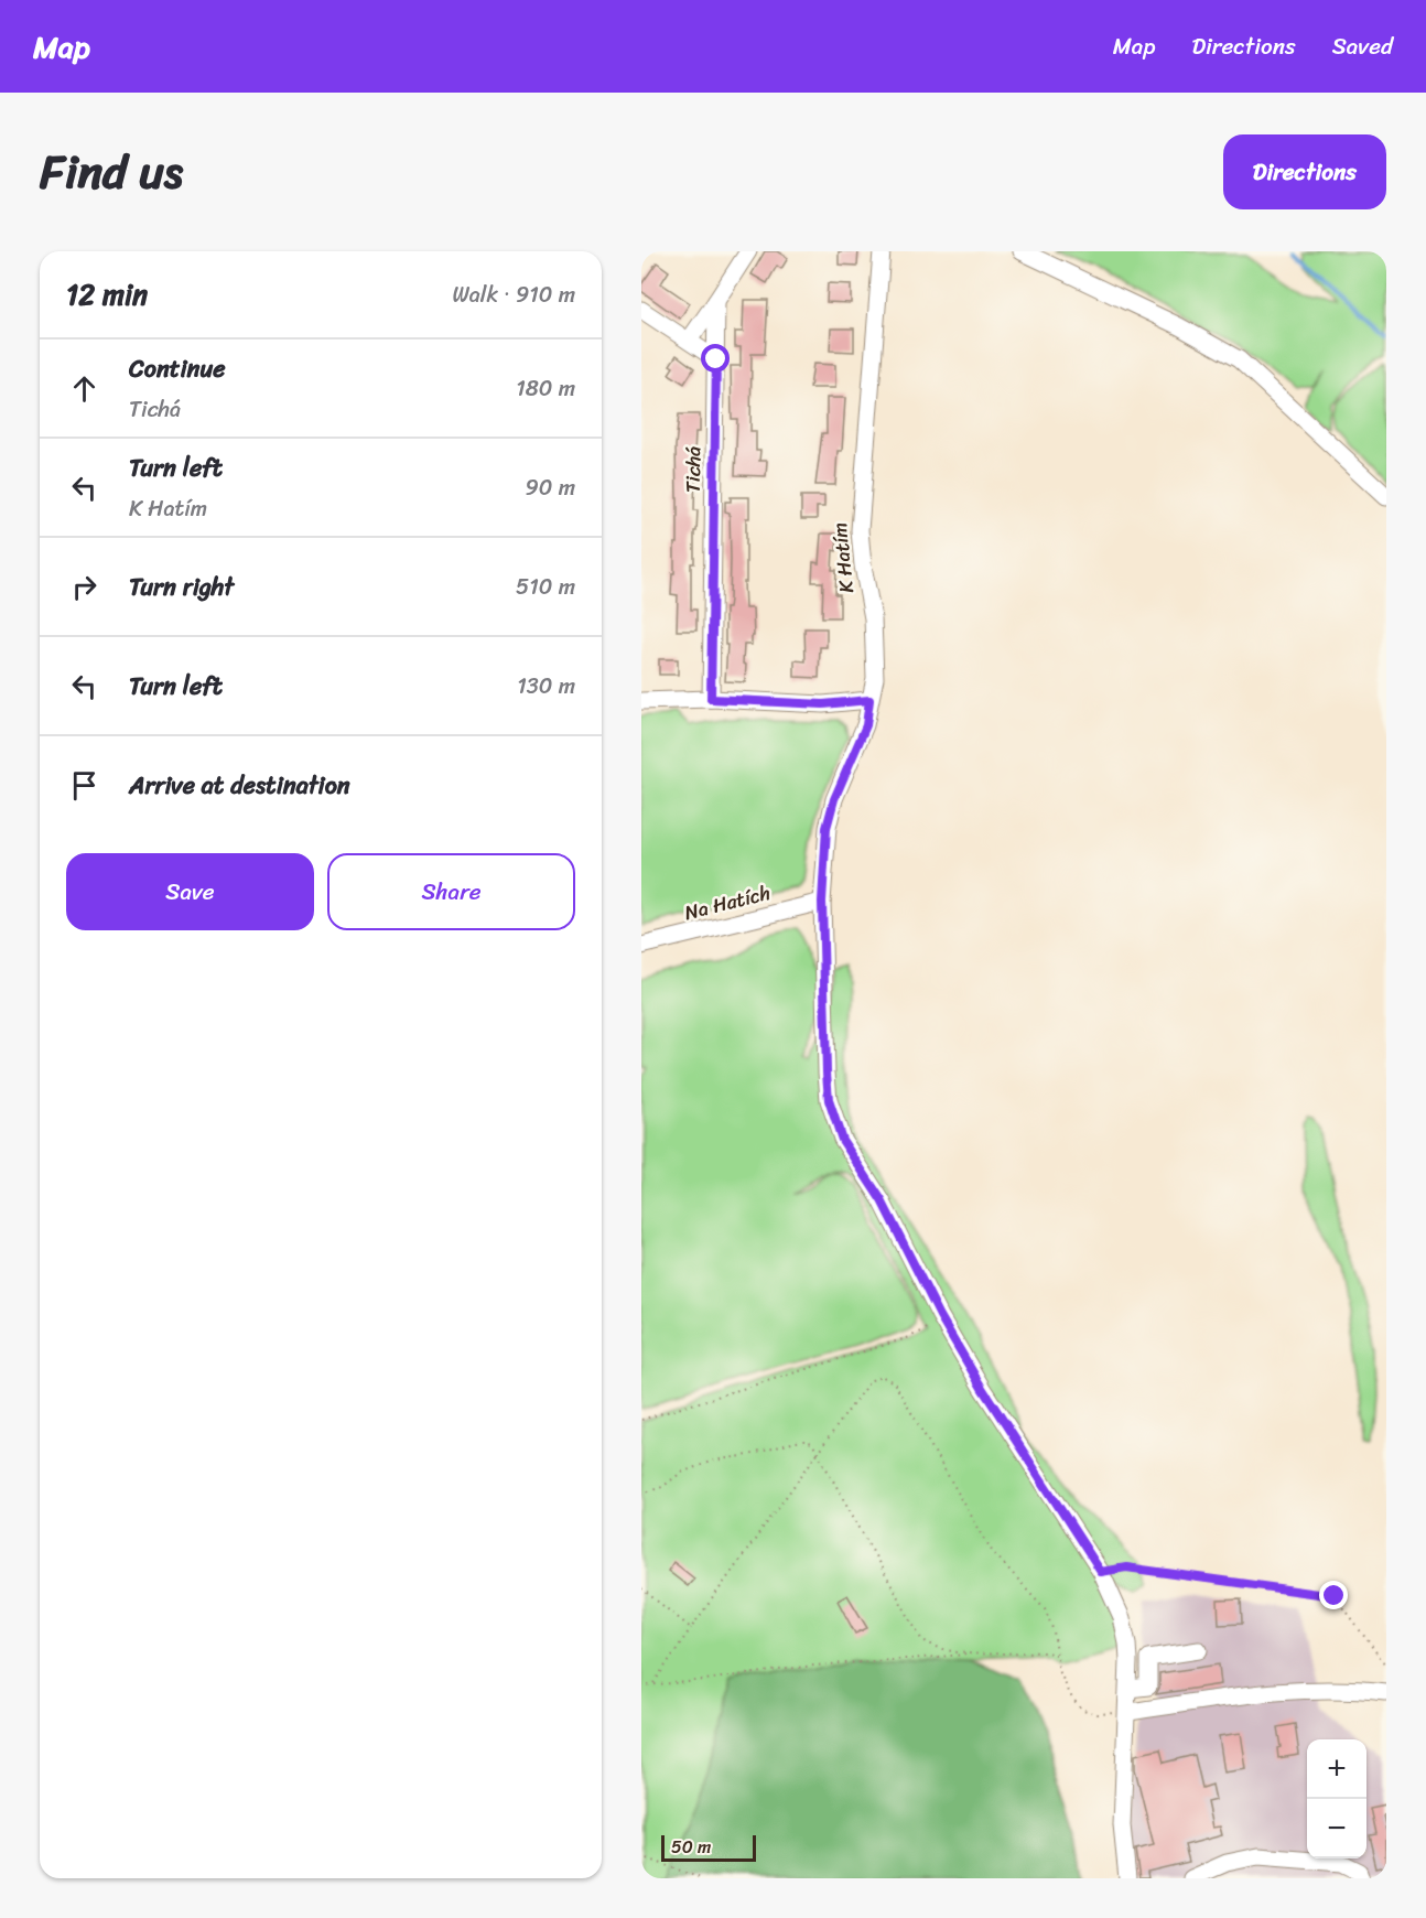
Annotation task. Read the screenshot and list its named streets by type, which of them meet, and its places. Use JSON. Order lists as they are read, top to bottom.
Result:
{
  "streets": {
    "street": ["Tichá", "K Hatím", "Na Hatích"]
  },
  "crossings": [
    ["K Hatím", "Na Hatích"]
  ],
  "scale_bar": "50 m",
  "page": {
    "header": "Map",
    "nav": ["Map", "Directions", "Saved"],
    "title": "Find us",
    "buttons": [
      "Directions",
      ["Save", "Share"]
    ],
    "heading": ["12 min", "Walk · 910 m"],
    "list": [
      ["Continue", "Tichá", "180 m"],
      ["Turn left", "K Hatím", "90 m"],
      ["Turn right", "510 m"],
      ["Turn left", "130 m"],
      "Arrive at destination"
    ],
    "map_buttons": ["+", "−"],
    "scale": "50 m"
  }
}
